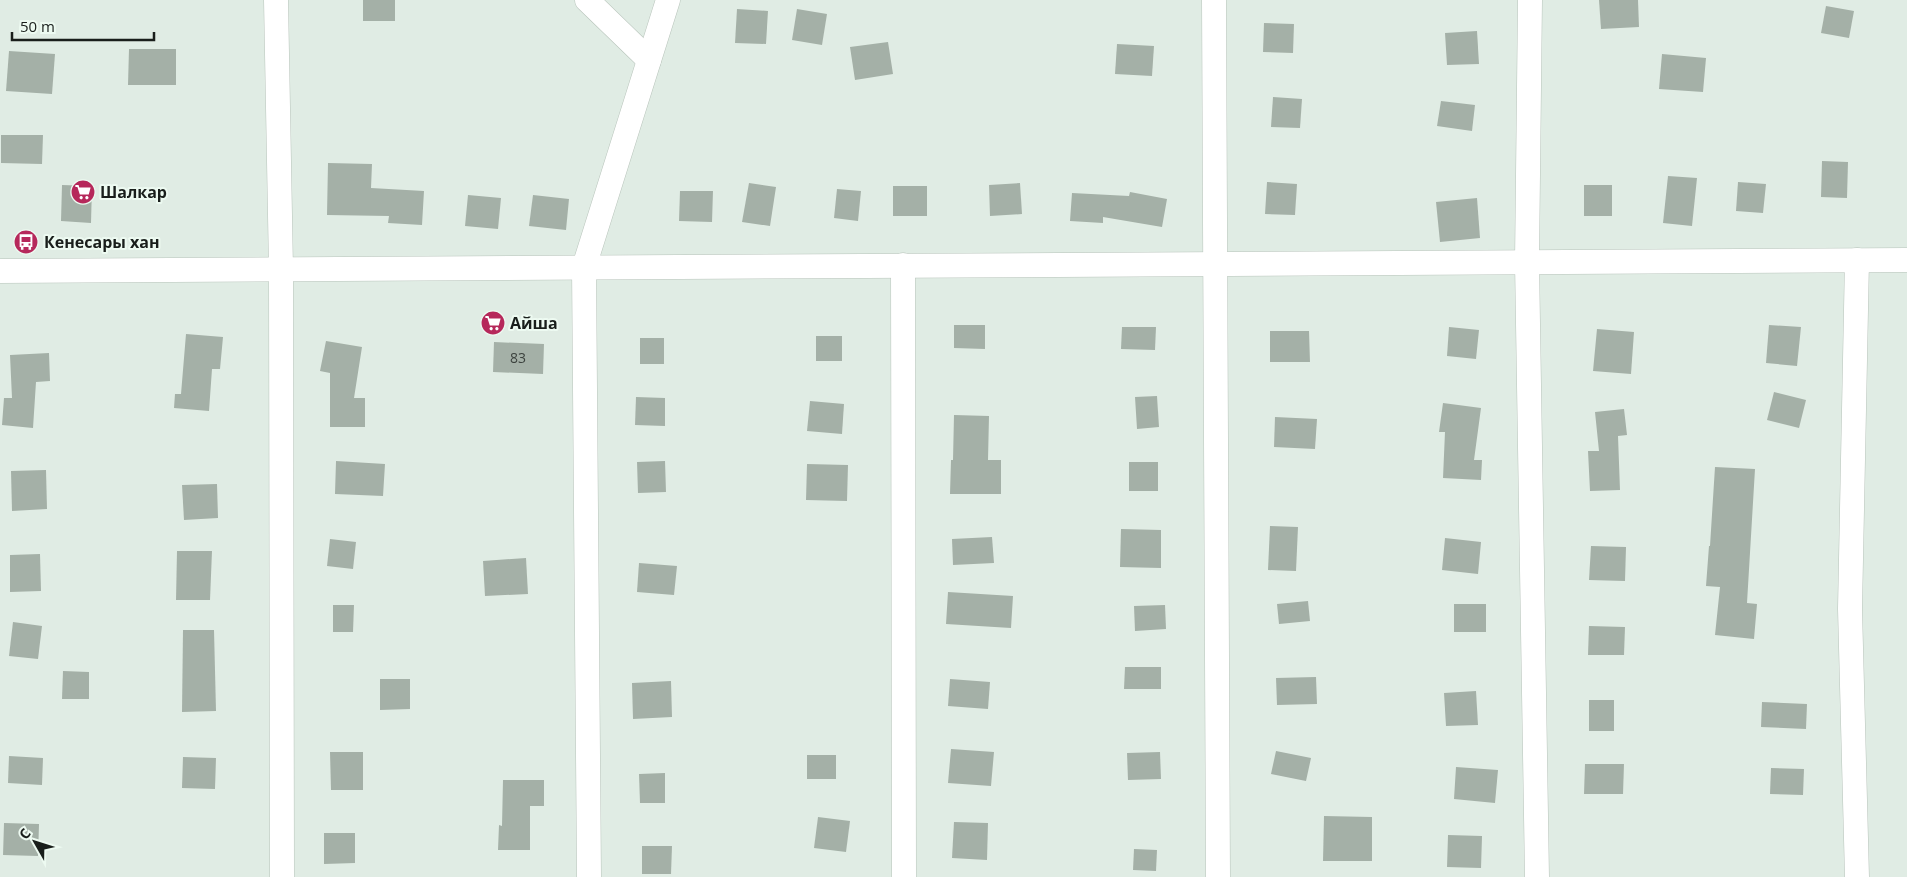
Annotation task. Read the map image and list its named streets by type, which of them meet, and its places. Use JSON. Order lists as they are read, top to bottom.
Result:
{
  "places": {
    "supermarket": ["Шалкар", "Айша"],
    "bus stop": ["Кенесары хан"]
  },
  "house_numbers": ["83"],
  "scale_bar": "50 m",
  "north": "top left"
}
